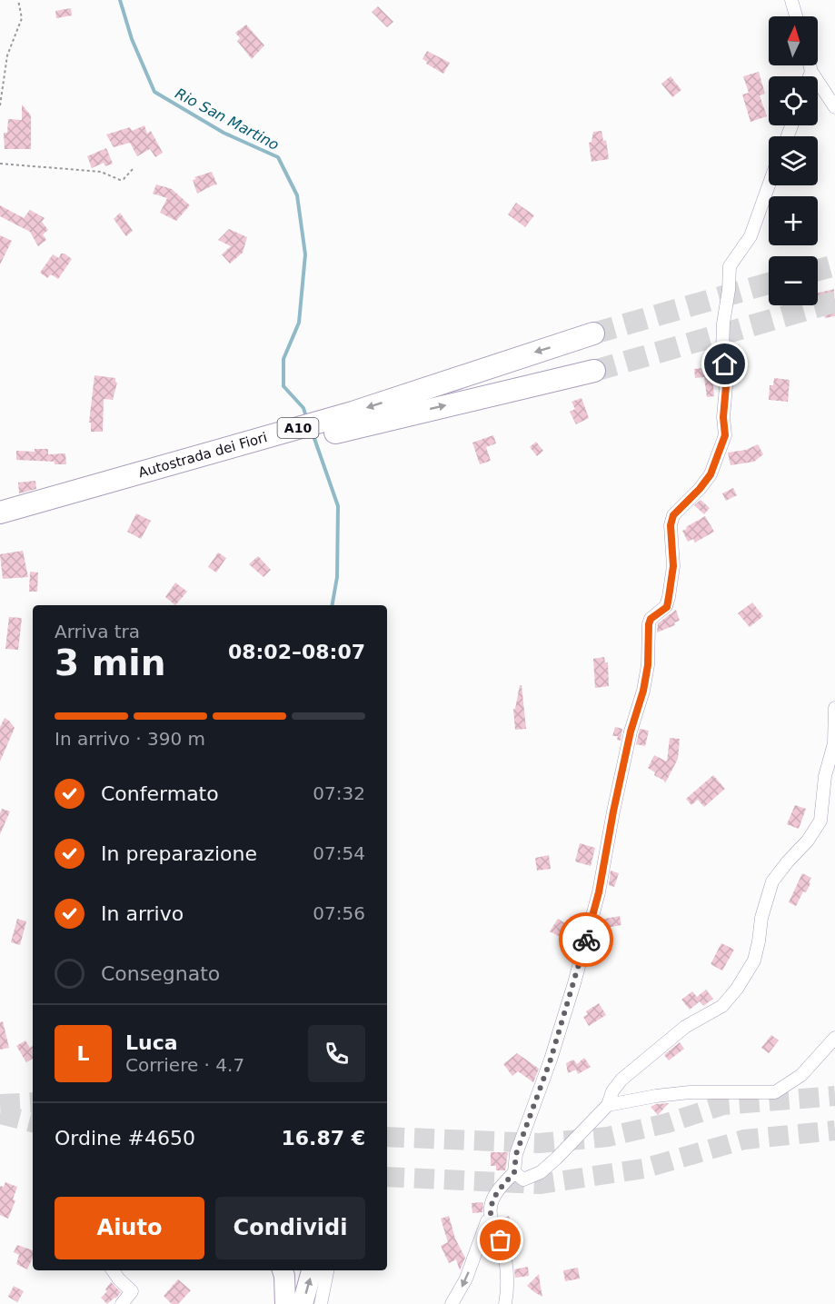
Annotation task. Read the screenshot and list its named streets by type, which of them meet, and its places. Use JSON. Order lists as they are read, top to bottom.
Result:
{
  "streets": {
    "highway": ["A10", "Autostrada dei Fiori"]
  },
  "water": ["Rio San Martino"],
  "north": "top",
  "page": {
    "map_buttons": ["+", "−"],
    "heading": ["3 min", "Arriva tra", "08:02–08:07"],
    "panel": [
      "Luca",
      "Corriere · 4.7",
      "Ordine #4650",
      "16.87 €"
    ],
    "bar": "In arrivo · 390 m",
    "list": [
      ["Confermato", "07:32"],
      ["In preparazione", "07:54"],
      ["In arrivo", "07:56"],
      "Consegnato"
    ],
    "round": "L",
    "buttons": ["Aiuto", "Condividi"]
  }
}
